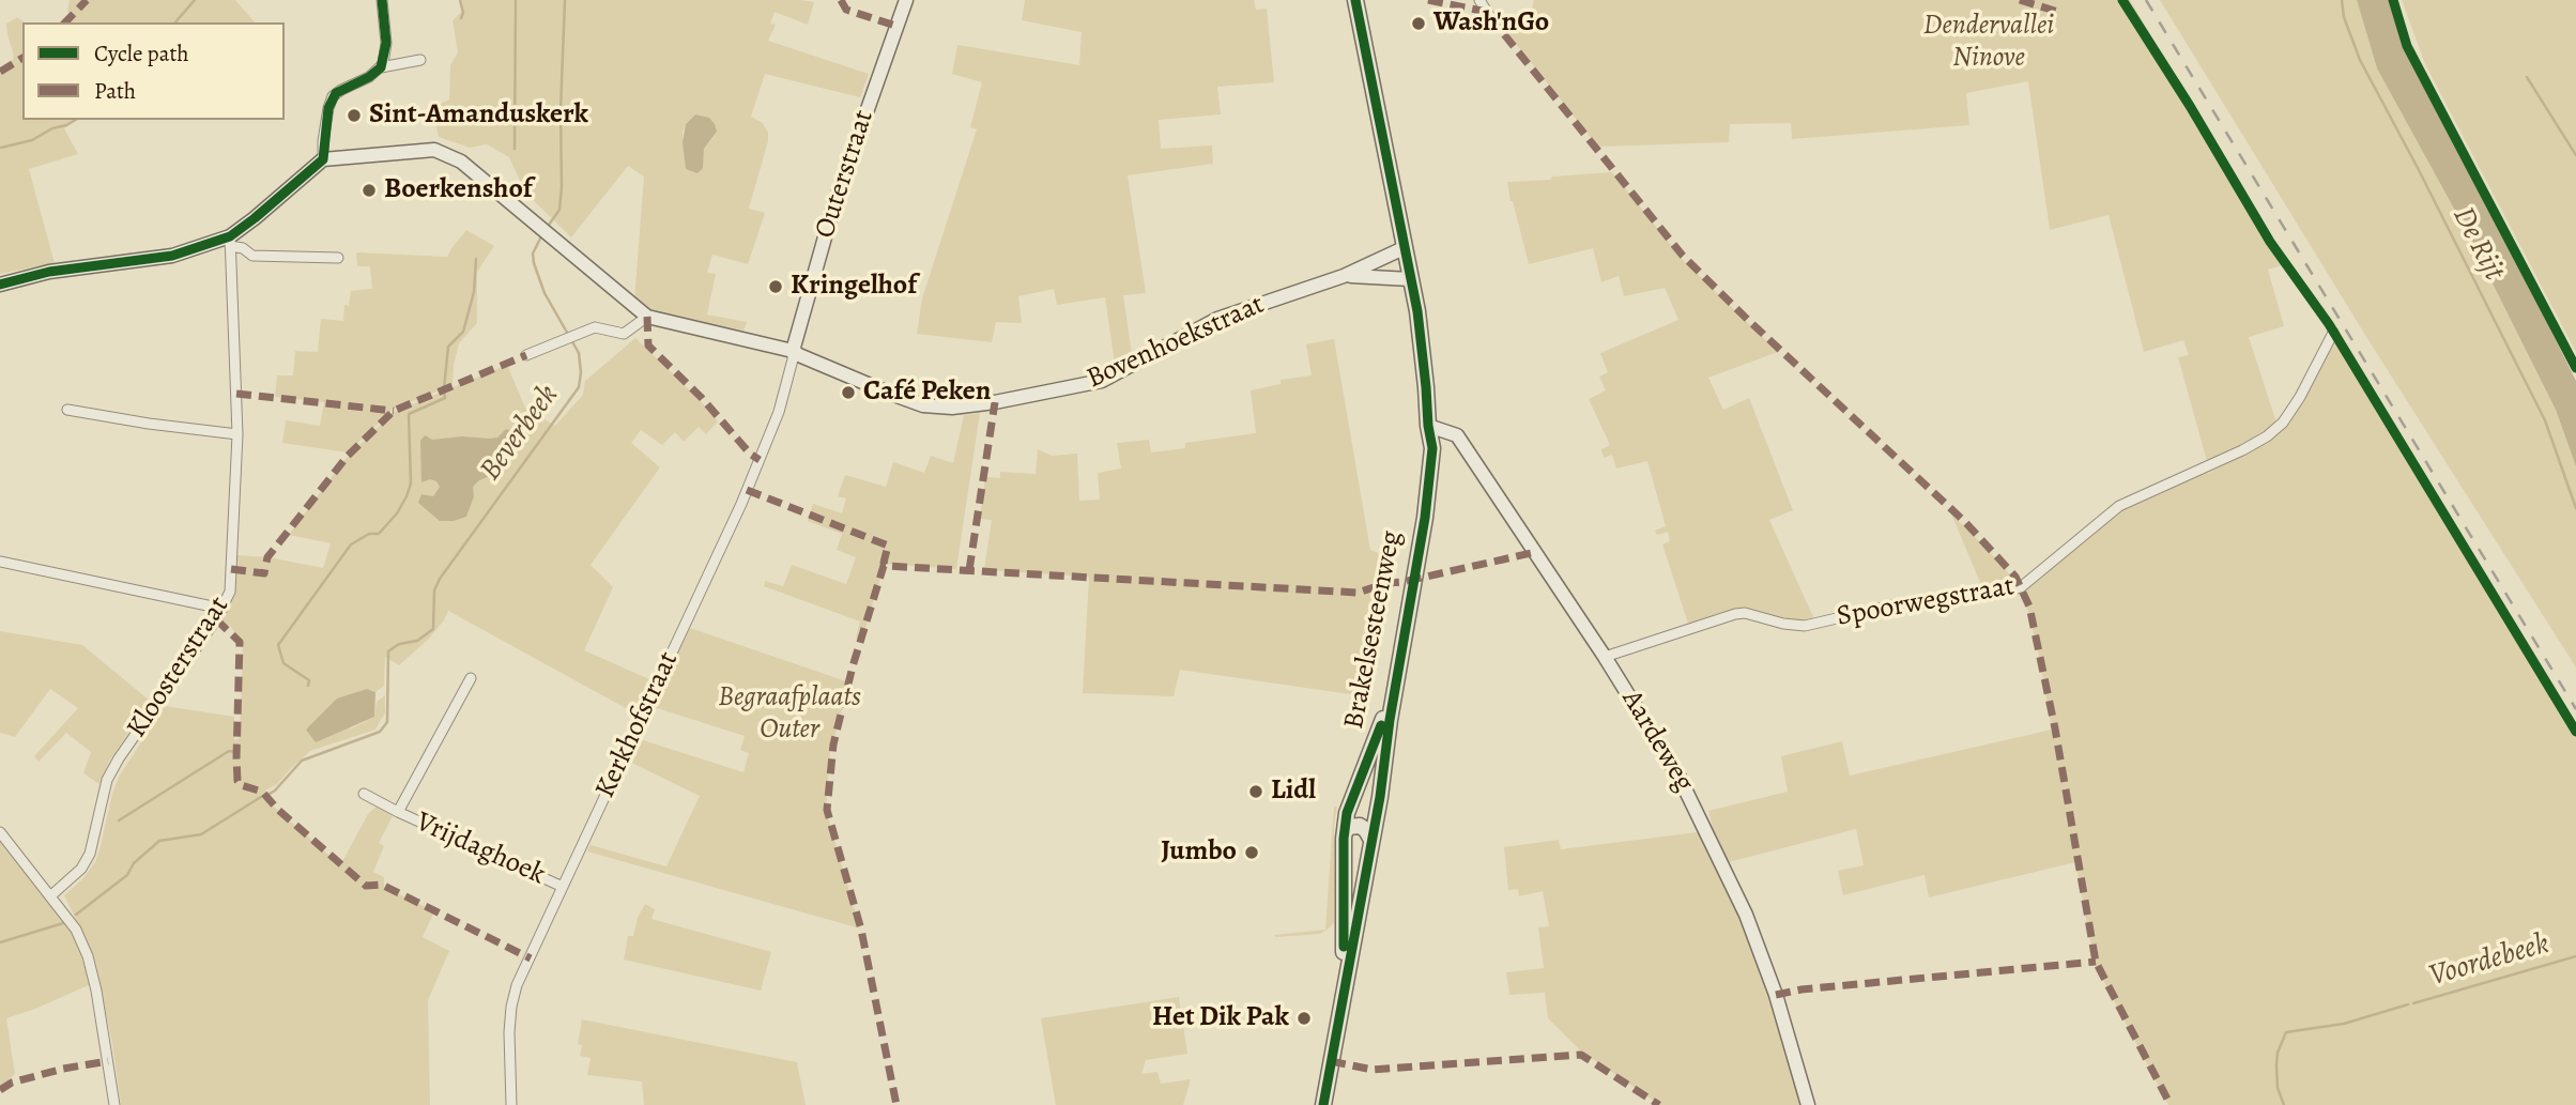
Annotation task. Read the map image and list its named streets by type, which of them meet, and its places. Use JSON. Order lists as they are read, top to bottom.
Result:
{
  "streets": {
    "main road": ["Brakelsesteenweg"],
    "street": [
      "Outerstraat",
      "Bovenhoekstraat",
      "Spoorwegstraat",
      "Kloosterstraat",
      "Kerkhofstraat",
      "Aardeweg",
      "Vrijdaghoek"
    ]
  },
  "crossings": [
    ["Outerstraat", "Bovenhoekstraat"],
    ["Outerstraat", "Kerkhofstraat"],
    ["Bovenhoekstraat", "Brakelsesteenweg"],
    ["Bovenhoekstraat", "Kerkhofstraat"],
    ["Spoorwegstraat", "Aardeweg"],
    ["Brakelsesteenweg", "Aardeweg"],
    ["Kerkhofstraat", "Vrijdaghoek"]
  ],
  "water": ["De Rijt", "Beverbeek", "Voordebeek"],
  "parks": ["Dendervallei Ninove", "Begraafplaats Outer"],
  "places": [
    "Wash'nGo",
    "Sint-Amanduskerk",
    "Boerkenshof",
    "Kringelhof",
    "Café Peken",
    "Lidl",
    "Jumbo",
    "Het Dik Pak"
  ],
  "legend": ["Cycle path", "Path"]
}
